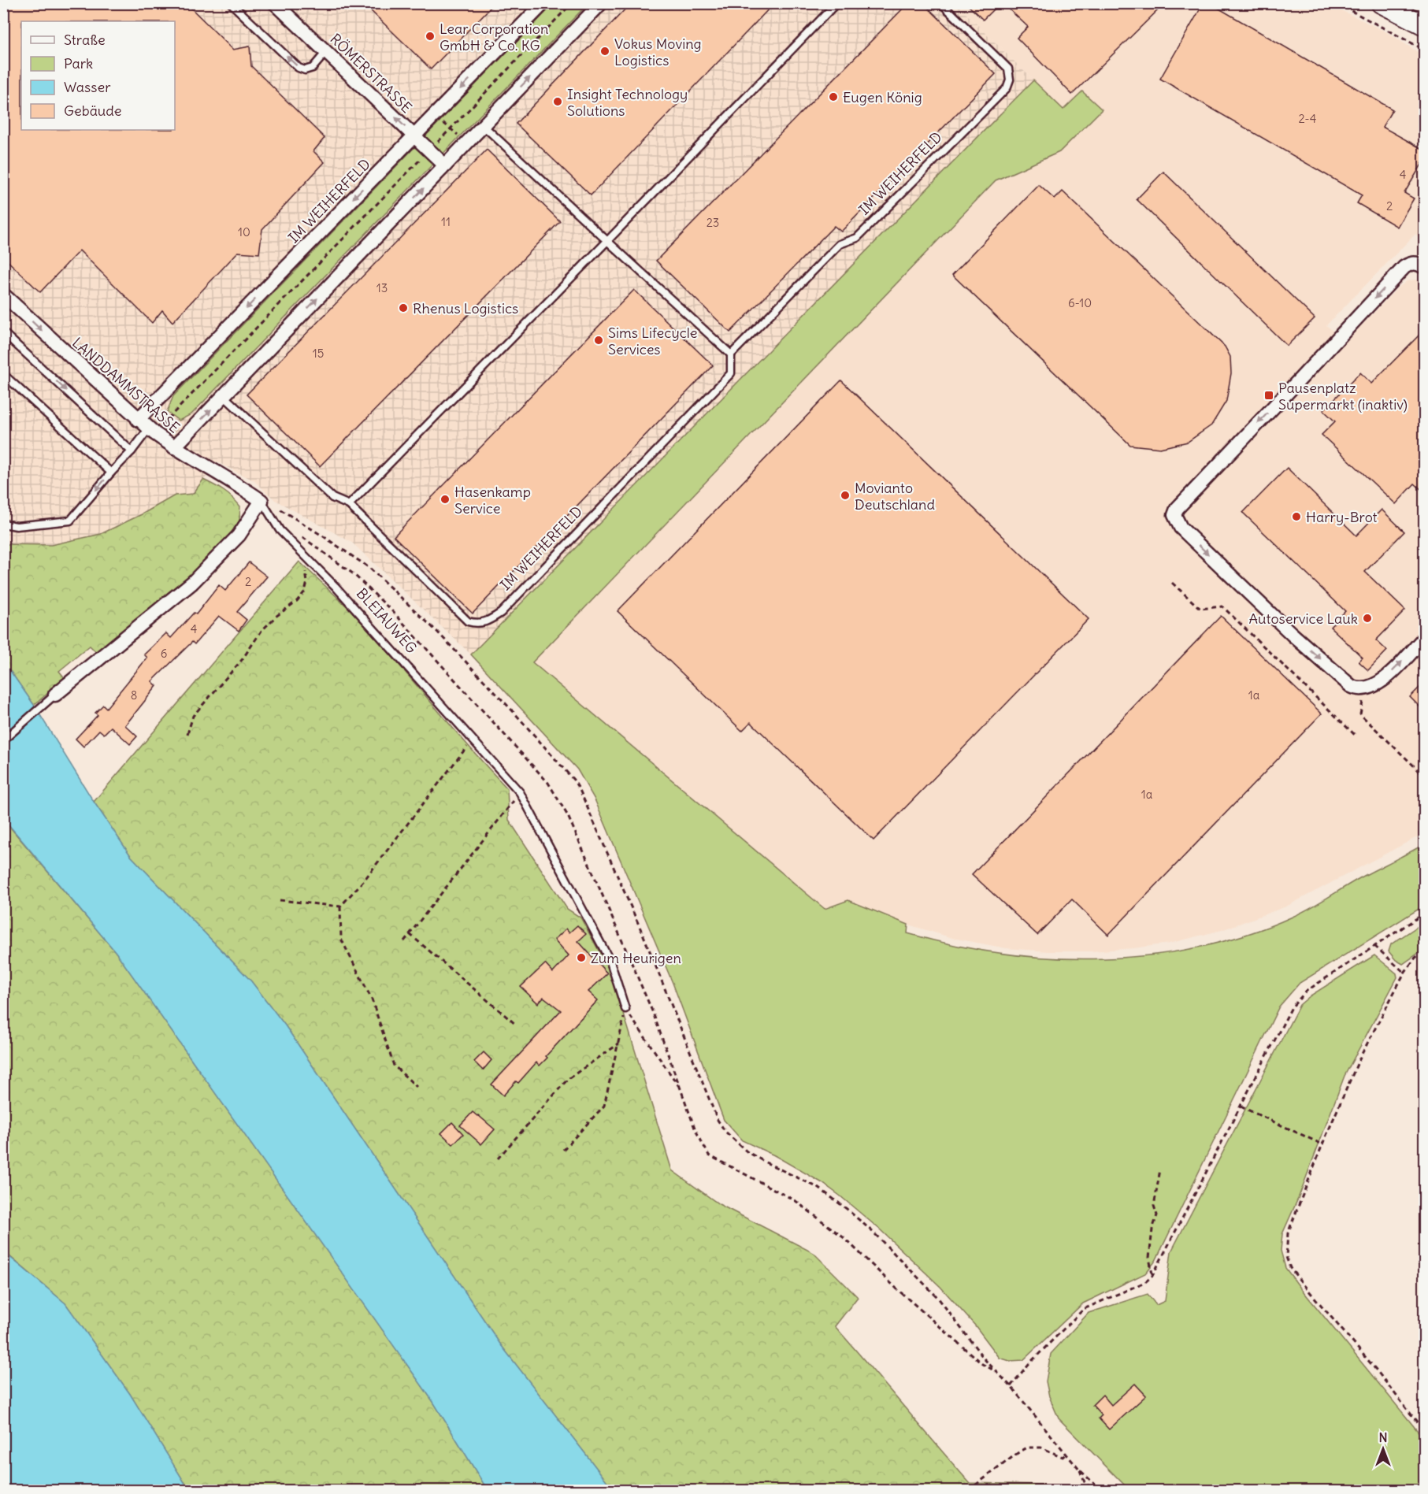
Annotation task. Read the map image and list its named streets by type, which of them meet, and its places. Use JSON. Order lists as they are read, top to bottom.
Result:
{
  "streets": {
    "street": ["RÖMERSTRASSE", "IM WEIHERFELD", "LANDDAMMSTRASSE"],
    "lane": ["BLEIAUWEG"]
  },
  "crossings": [
    ["RÖMERSTRASSE", "IM WEIHERFELD"],
    ["IM WEIHERFELD", "LANDDAMMSTRASSE"],
    ["LANDDAMMSTRASSE", "BLEIAUWEG"]
  ],
  "one_way": ["RÖMERSTRASSE", "LANDDAMMSTRASSE"],
  "places": {
    "other": [
      "Lear Corporation GmbH & Co. KG",
      "Vokus Moving Logistics",
      "Eugen König",
      "Insight Technology Solutions",
      "Rhenus Logistics",
      "Sims Lifecycle Services",
      "Movianto Deutschland",
      "Hasenkamp Service",
      "Harry-Brot",
      "Autoservice Lauk",
      "Zum Heurigen"
    ],
    "transit": ["Pausenplatz Supermarkt (inaktiv)"]
  },
  "house_numbers": [
    "2-4",
    "4",
    "2",
    "11",
    "23",
    "10",
    "13",
    "6-10",
    "15",
    "2",
    "4",
    "6",
    "8",
    "1a",
    "1a"
  ],
  "legend": [
    "Straße",
    "Park",
    "Wasser",
    "Gebäude"
  ],
  "north": "top"
}
